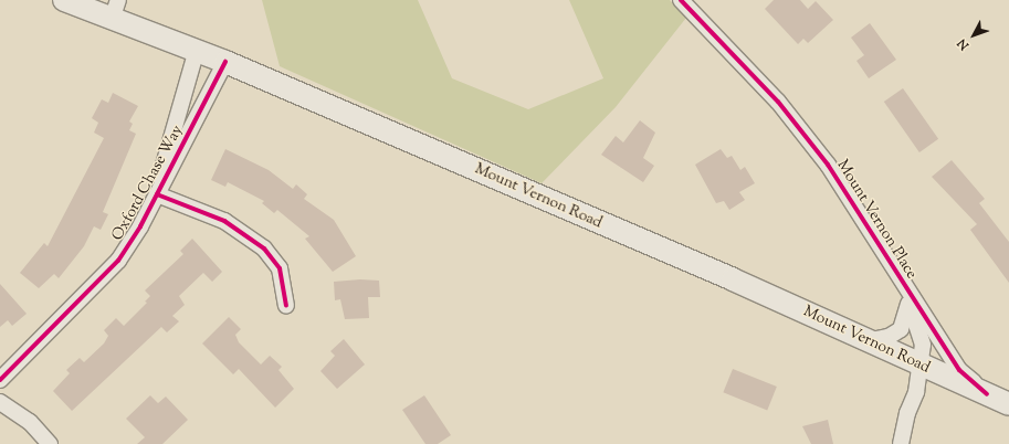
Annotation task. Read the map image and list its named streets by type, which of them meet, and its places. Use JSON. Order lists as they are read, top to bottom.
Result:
{
  "streets": {
    "main road": ["Mount Vernon Road"],
    "street": ["Oxford Chase Way", "Mount Vernon Place"]
  },
  "crossings": [
    ["Oxford Chase Way", "Mount Vernon Road"],
    ["Mount Vernon Road", "Mount Vernon Place"]
  ],
  "north": "bottom left"
}
